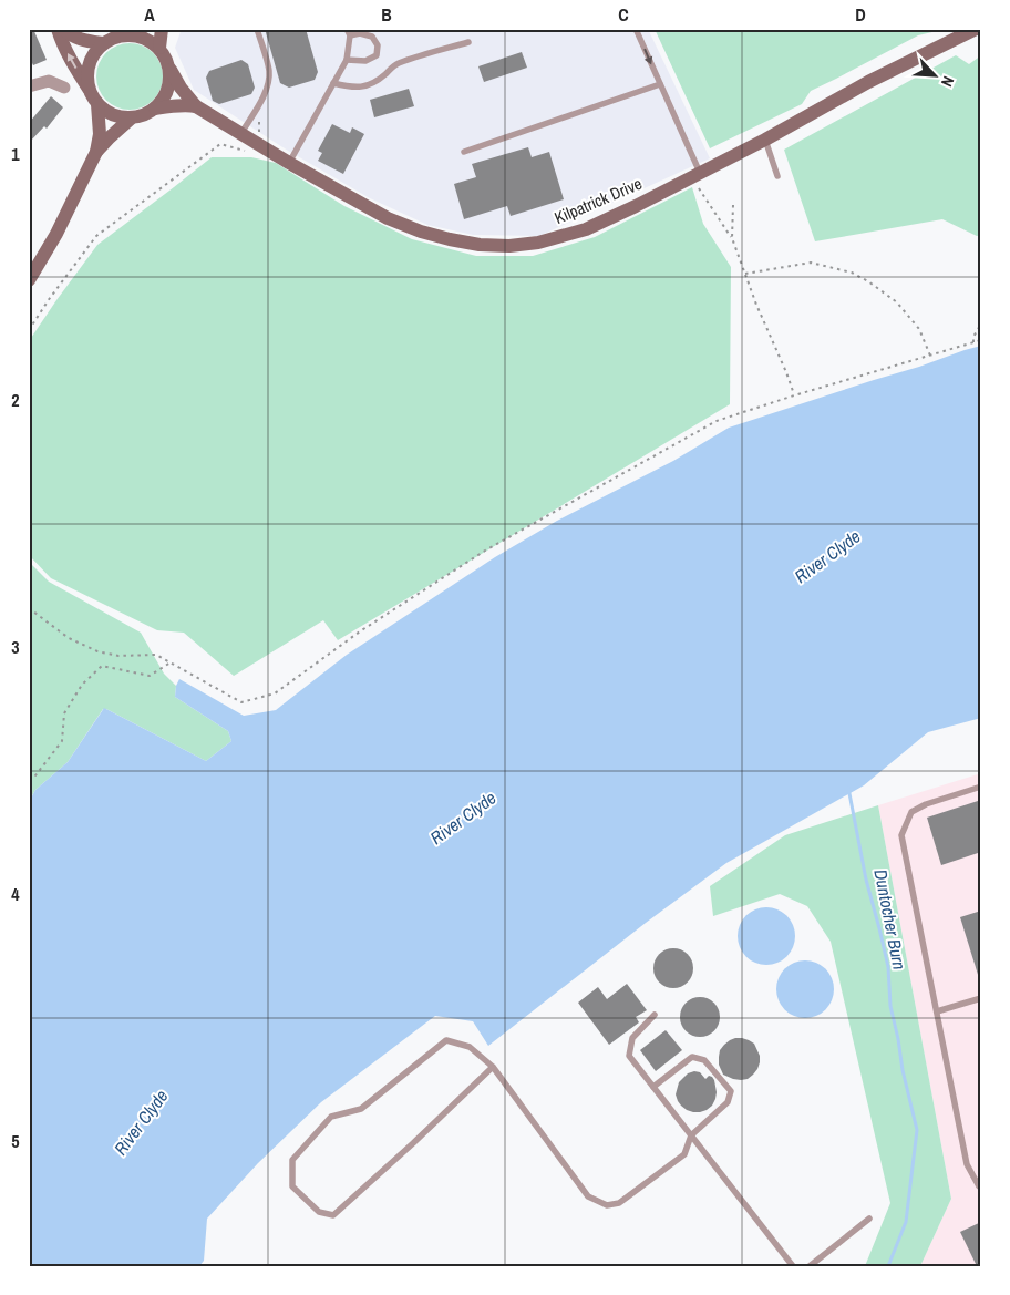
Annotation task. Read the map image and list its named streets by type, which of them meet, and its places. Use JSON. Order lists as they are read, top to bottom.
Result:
{
  "streets": {
    "street": ["Kilpatrick Drive"]
  },
  "water": ["River Clyde", "Duntocher Burn"],
  "north": "bottom right",
  "grid": {
    "columns": [
      "A",
      "B",
      "C",
      "D"
    ],
    "rows": [
      "1",
      "2",
      "3",
      "4",
      "5"
    ]
  }
}
